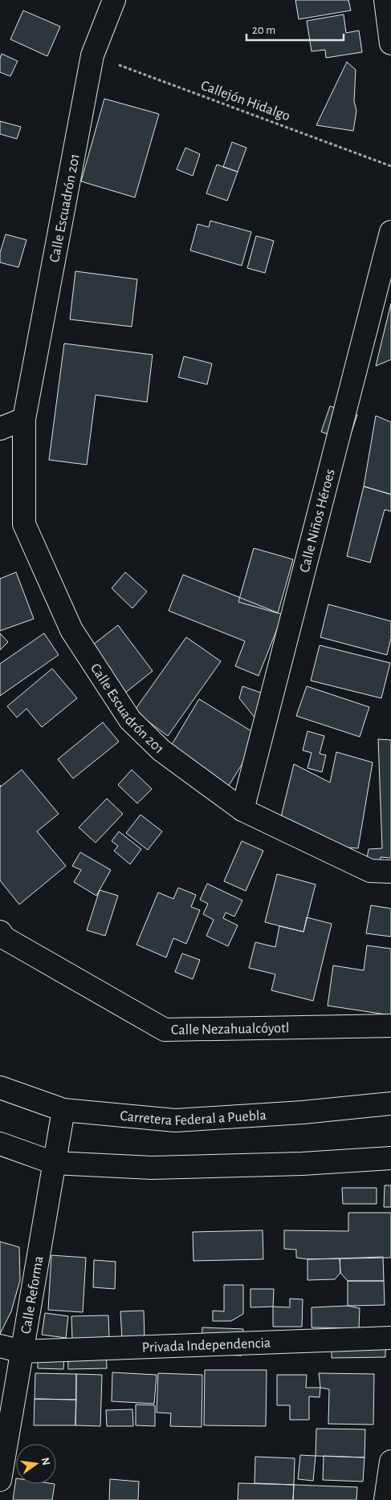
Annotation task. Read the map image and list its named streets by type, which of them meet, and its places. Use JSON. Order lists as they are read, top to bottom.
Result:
{
  "streets": {
    "street": [
      "Calle Escuadrón 201",
      "Calle Niños Héroes",
      "Calle Nezahualcóyotl",
      "Carretera Federal a Puebla",
      "Calle Reforma",
      "Privada Independencia"
    ],
    "path": ["Callejón Hidalgo"]
  },
  "crossings": [
    ["Callejón Hidalgo", "Calle Escuadrón 201"],
    ["Calle Escuadrón 201", "Calle Niños Héroes"],
    ["Carretera Federal a Puebla", "Calle Reforma"],
    ["Calle Reforma", "Privada Independencia"]
  ],
  "scale_bar": "20 m",
  "north": "right"
}
